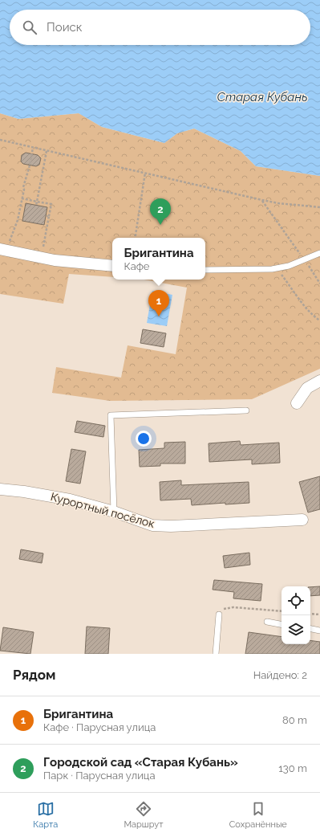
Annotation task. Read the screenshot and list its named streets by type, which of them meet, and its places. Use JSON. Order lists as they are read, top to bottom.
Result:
{
  "streets": {
    "street": ["Курортный посёлок"]
  },
  "water": ["Старая Кубань"],
  "page": {
    "search": "Поиск",
    "pins": ["2", "1"],
    "popup": ["Бригантина", "Кафе"],
    "heading": ["Рядом", "Найдено: 2"],
    "list": [
      {
        "mark": "1",
        "name": "Бригантина",
        "note": "Кафе · Парусная улица",
        "value": "80 m"
      },
      {
        "mark": "2",
        "name": "Городской сад «Старая Кубань»",
        "note": "Парк · Парусная улица",
        "value": "130 m"
      }
    ],
    "nav": ["Карта", "Маршрут", "Сохранённые"]
  }
}
